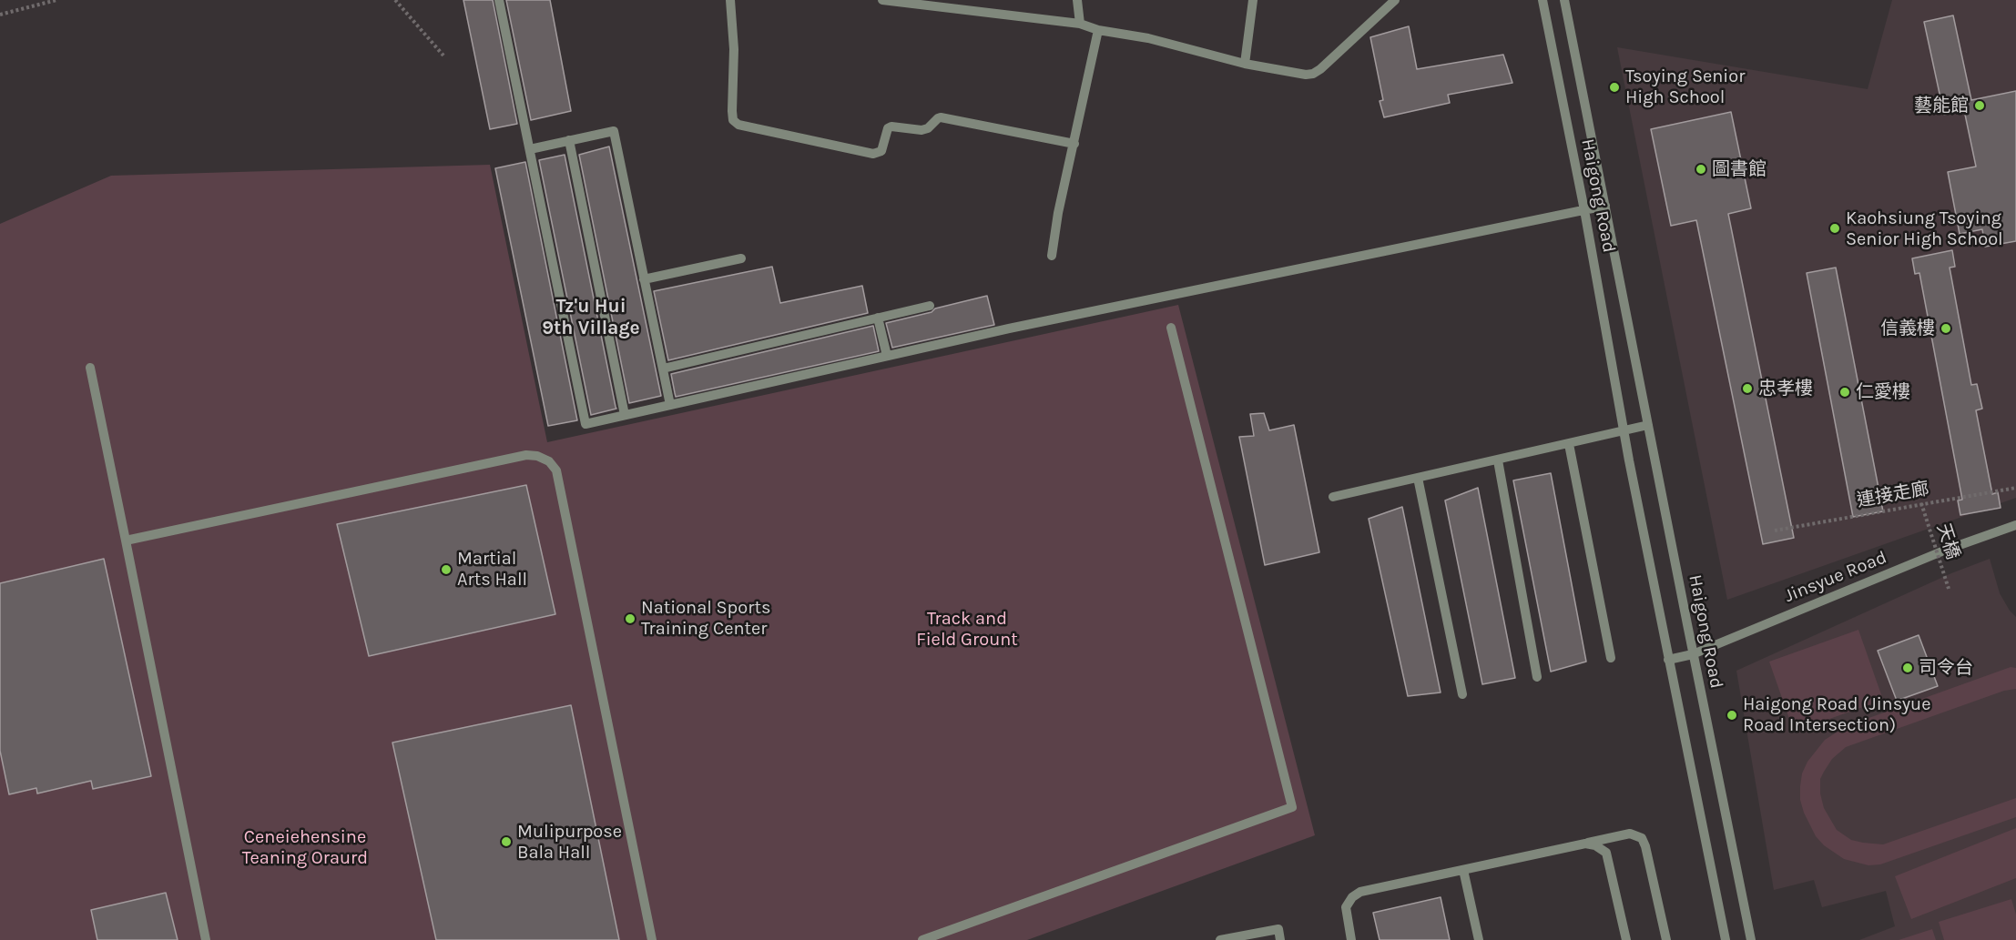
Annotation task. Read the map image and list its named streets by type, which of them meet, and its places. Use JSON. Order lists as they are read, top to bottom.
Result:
{
  "streets": {
    "street": ["Haigong Road", "Jinsyue Road"],
    "path": ["連接走廊", "天橋"]
  },
  "crossings": [
    ["Haigong Road", "Jinsyue Road"],
    ["連接走廊", "天橋"]
  ],
  "districts": ["Tz'u Hui 9th Village"],
  "parks": ["Track and Field Grount", "Ceneiehensine Teaning Oraurd"],
  "places": [
    "Tsoying Senior High School",
    "藝能館",
    "圖書館",
    "Kaohsiung Tsoying Senior High School",
    "信義樓",
    "忠孝樓",
    "仁愛樓",
    "Martial Arts Hall",
    "National Sports Training Center",
    "司令台",
    "Haigong Road (Jinsyue Road Intersection)",
    "Mulipurpose Bala Hall"
  ]
}
